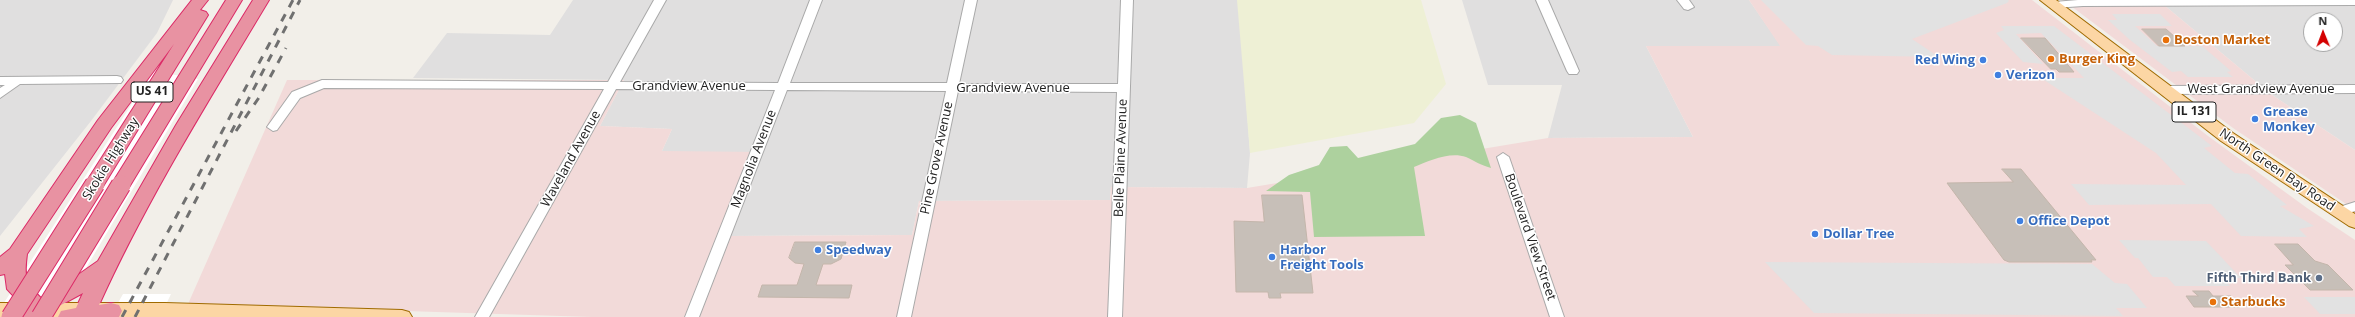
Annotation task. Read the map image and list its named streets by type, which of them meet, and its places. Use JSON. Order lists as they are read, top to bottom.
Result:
{
  "streets": {
    "highway": ["US 41", "Skokie Highway"],
    "main road": ["IL 131", "North Green Bay Road"],
    "street": [
      "Grandview Avenue",
      "West Grandview Avenue",
      "Pine Grove Avenue",
      "Belle Plaine Avenue",
      "Waveland Avenue",
      "Magnolia Avenue",
      "Boulevard View Street"
    ]
  },
  "crossings": [
    ["Grandview Avenue", "Pine Grove Avenue"],
    ["Grandview Avenue", "Belle Plaine Avenue"],
    ["Grandview Avenue", "Waveland Avenue"],
    ["Grandview Avenue", "Magnolia Avenue"],
    ["West Grandview Avenue", "North Green Bay Road"]
  ],
  "places": [
    "Boston Market",
    "Burger King",
    "Red Wing",
    "Verizon",
    "Grease Monkey",
    "Office Depot",
    "Dollar Tree",
    "Speedway",
    "Harbor Freight Tools",
    "Fifth Third Bank",
    "Starbucks"
  ],
  "north": "top"
}
